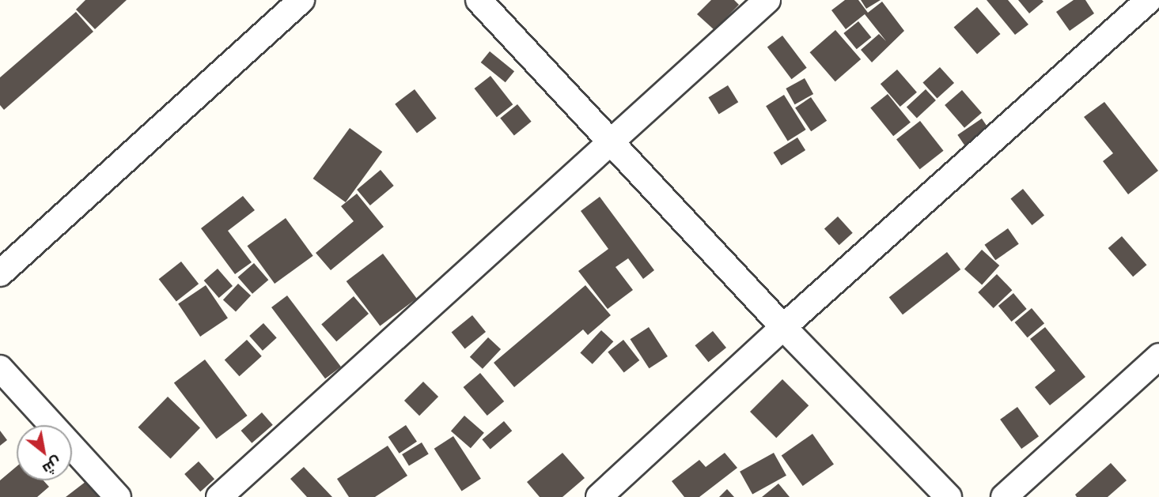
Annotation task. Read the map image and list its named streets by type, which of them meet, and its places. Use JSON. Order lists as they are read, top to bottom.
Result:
{
  "north": "bottom right"
}
